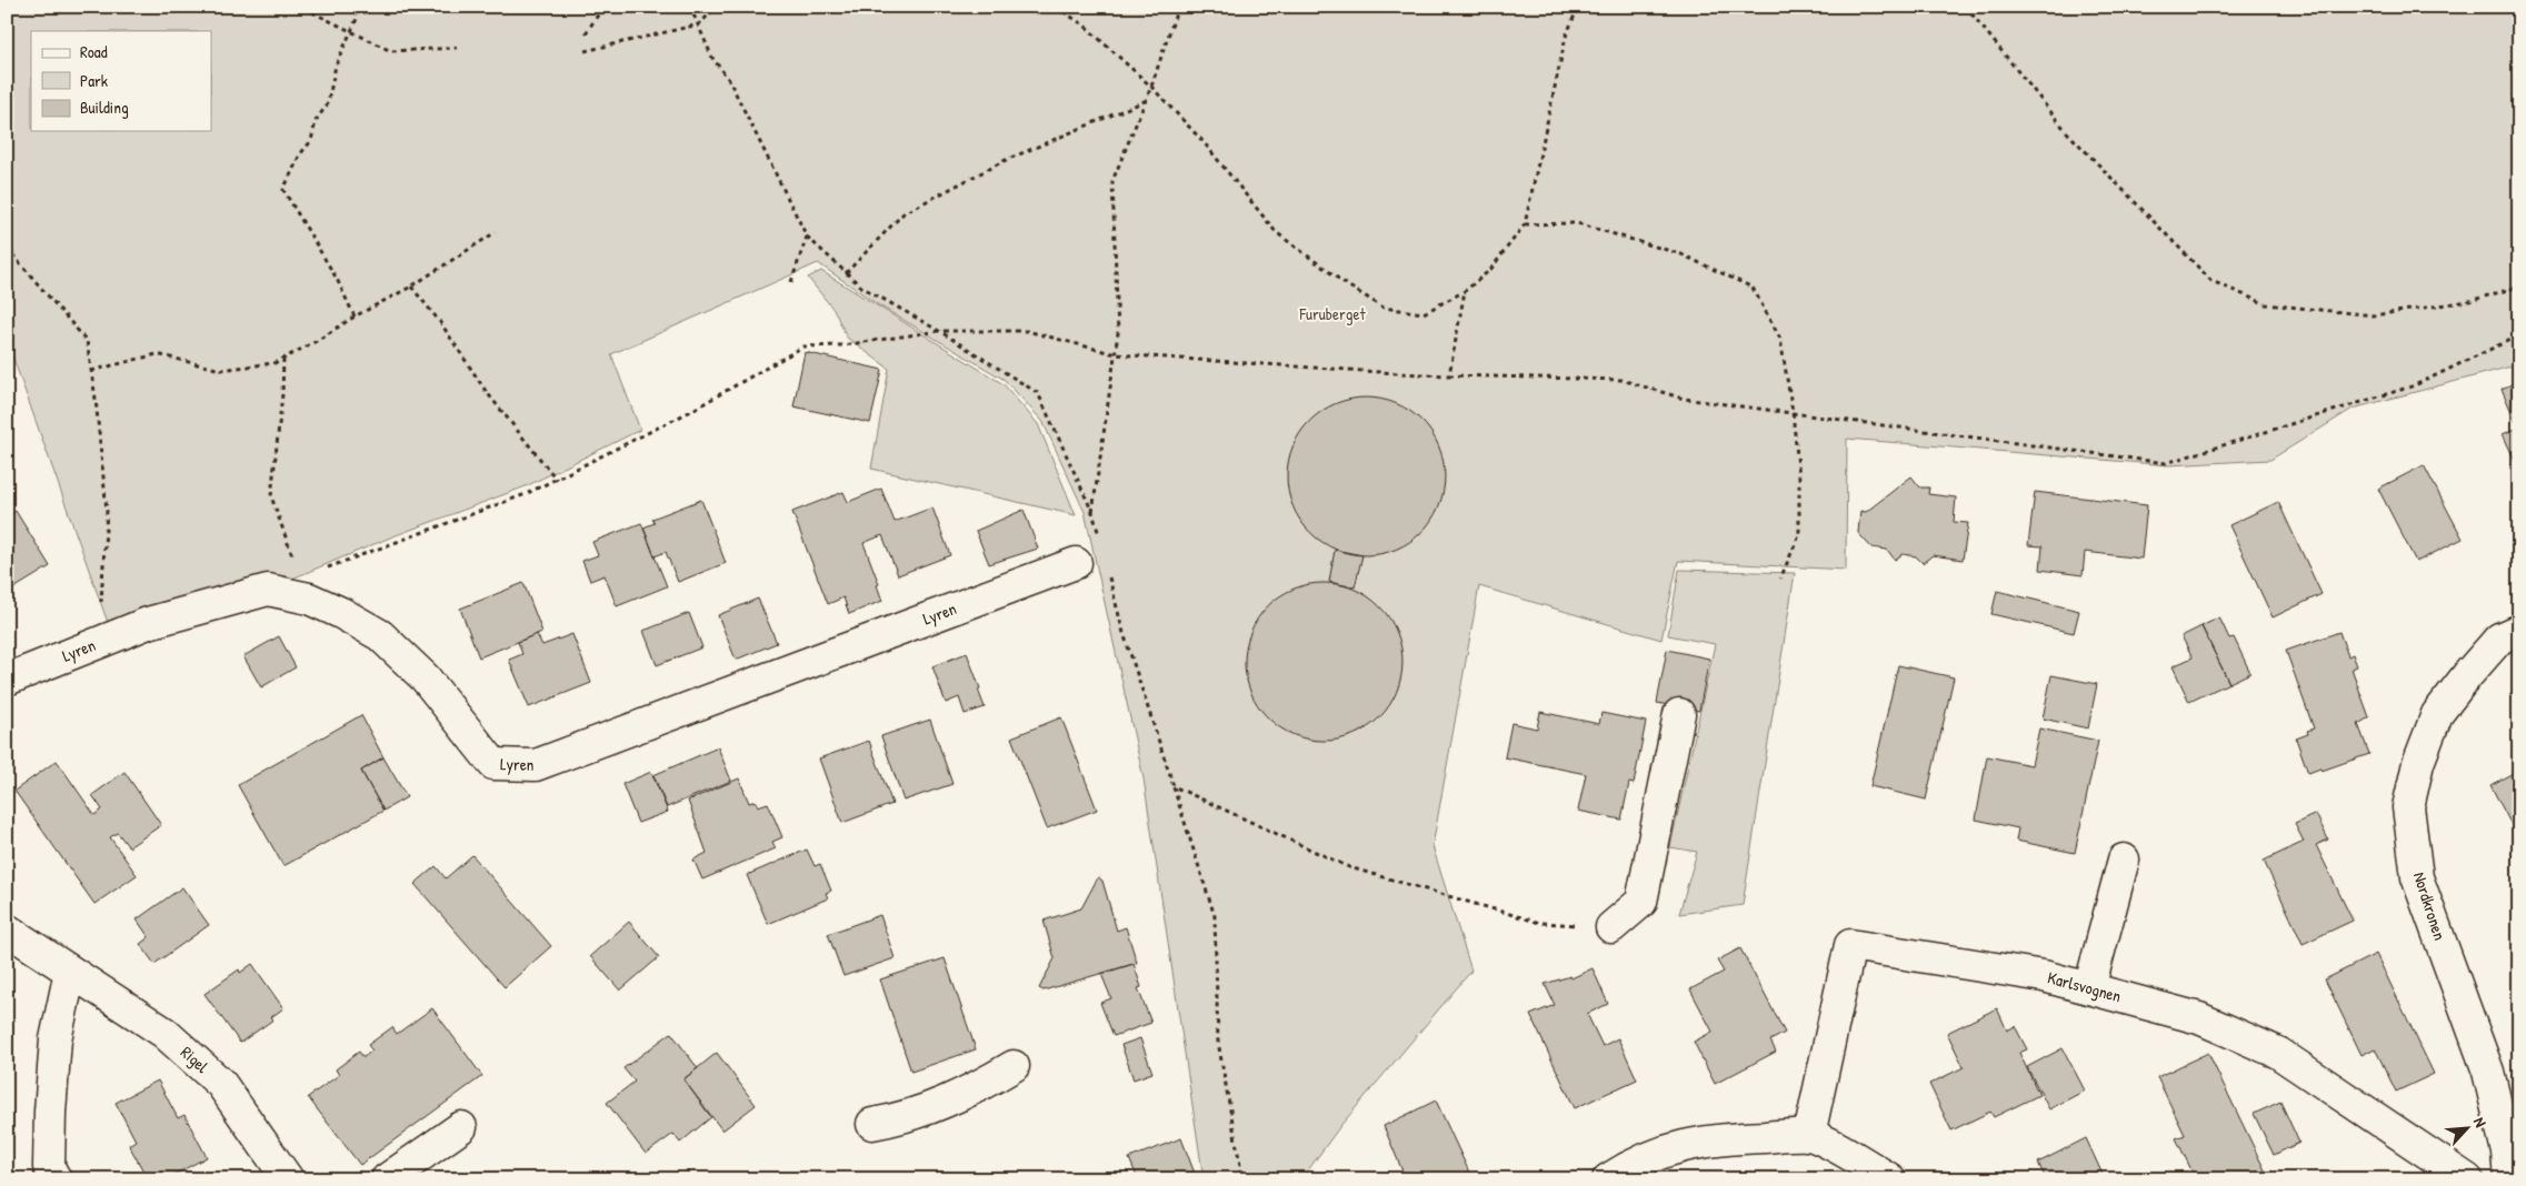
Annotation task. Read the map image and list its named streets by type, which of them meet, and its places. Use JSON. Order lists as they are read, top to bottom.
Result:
{
  "streets": {
    "street": [
      "Lyren",
      "Nordkronen",
      "Karlsvognen",
      "Rigel"
    ]
  },
  "parks": ["Furuberget"],
  "legend": ["Road", "Park", "Building"],
  "north": "top right"
}
